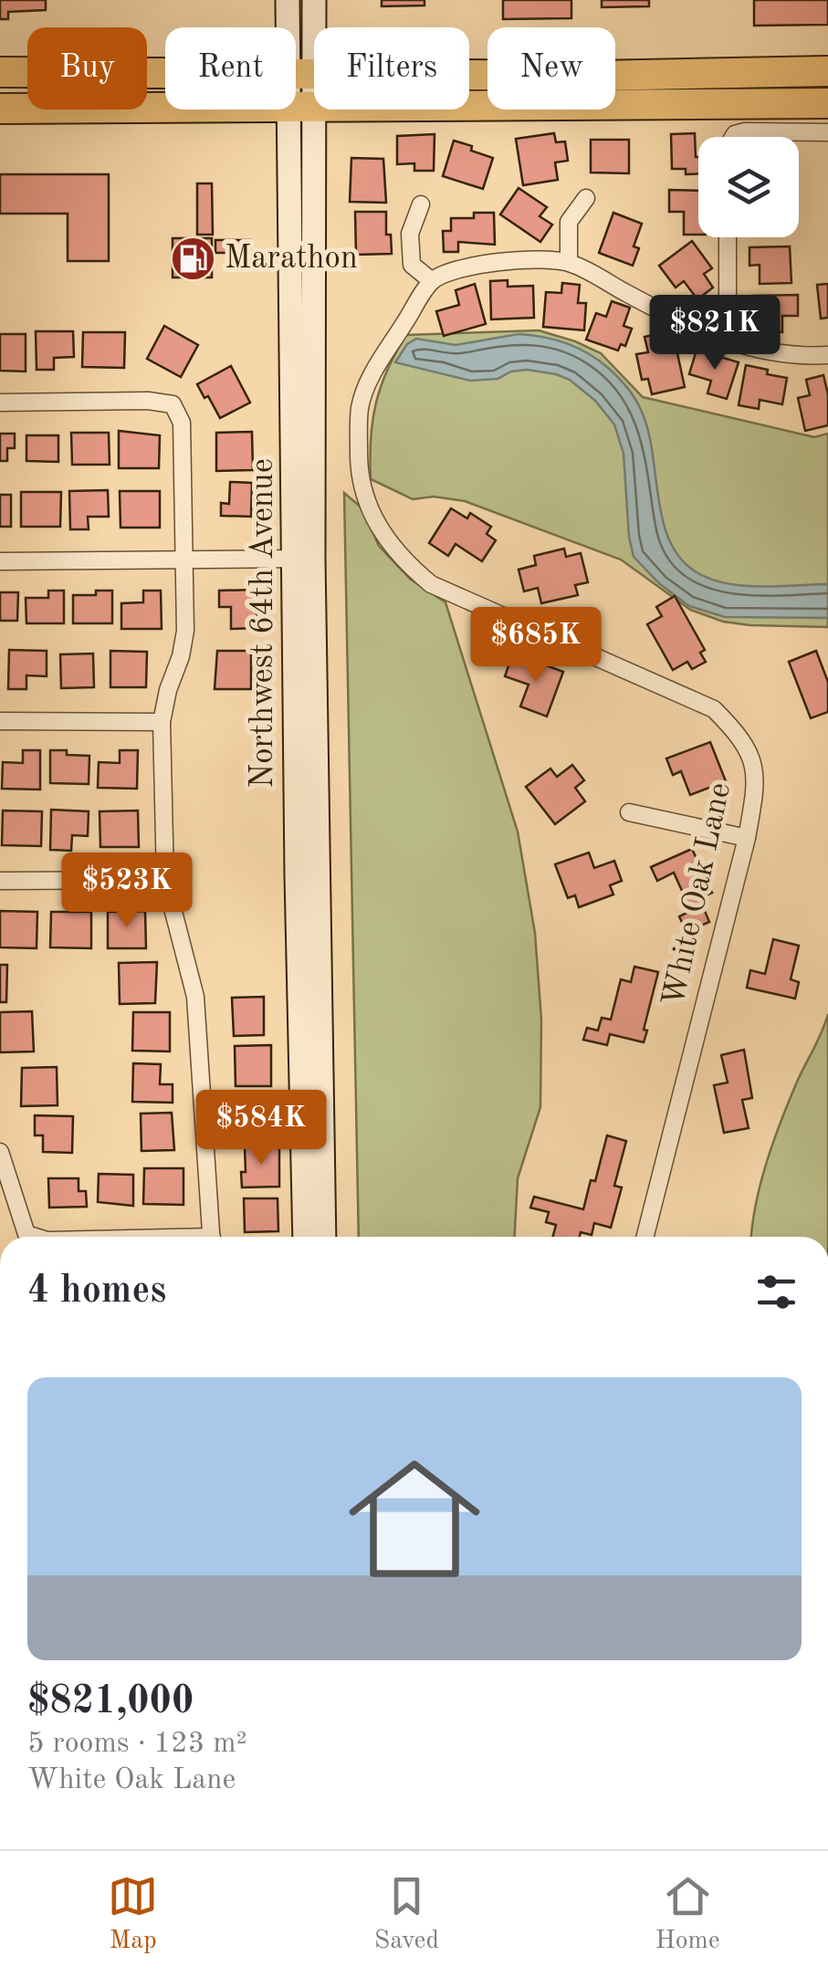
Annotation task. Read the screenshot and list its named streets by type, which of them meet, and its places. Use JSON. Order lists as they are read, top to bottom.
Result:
{
  "streets": {
    "street": ["Northwest 64th Avenue", "White Oak Lane"]
  },
  "places": {
    "fuel station": ["Marathon"]
  },
  "page": {
    "chip": [
      "Buy",
      "Rent",
      "Filters",
      "New"
    ],
    "price": [
      "$821K",
      "$685K",
      "$523K",
      "$584K"
    ],
    "heading": "4 homes",
    "list": [
      {
        "name": "$821,000",
        "note": "5 rooms · 123 m² · White Oak Lane"
      }
    ],
    "tabs": ["Map", "Saved", "Home"]
  }
}
